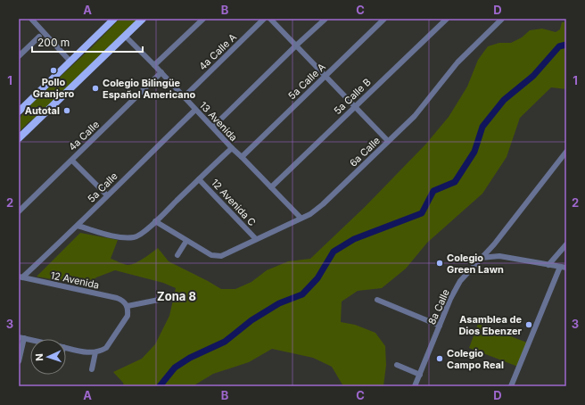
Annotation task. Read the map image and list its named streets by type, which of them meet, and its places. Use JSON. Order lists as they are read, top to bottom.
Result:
{
  "streets": {
    "street": [
      "4a Calle A",
      "5a Calle A",
      "5a Calle B",
      "13 Avenida",
      "4a Calle",
      "6a Calle",
      "5a Calle",
      "12 Avenida C",
      "12 Avenida",
      "8a Calle"
    ]
  },
  "crossings": [
    ["4a Calle A", "13 Avenida"],
    ["5a Calle A", "13 Avenida"],
    ["5a Calle B", "13 Avenida"],
    ["13 Avenida", "4a Calle"],
    ["13 Avenida", "6a Calle"],
    ["13 Avenida", "5a Calle"],
    ["6a Calle", "12 Avenida C"],
    ["5a Calle", "12 Avenida"]
  ],
  "districts": ["Zona 8"],
  "places": [
    "Pollo Granjero",
    "Colegio Bilingüe Español Americano",
    "Autotal",
    "Colegio Green Lawn",
    "Asamblea de Dios Ebenzer",
    "Colegio Campo Real"
  ],
  "scale_bar": "200 m",
  "north": "left",
  "grid": {
    "columns": [
      "A",
      "B",
      "C",
      "D"
    ],
    "rows": ["1", "2", "3"]
  }
}
